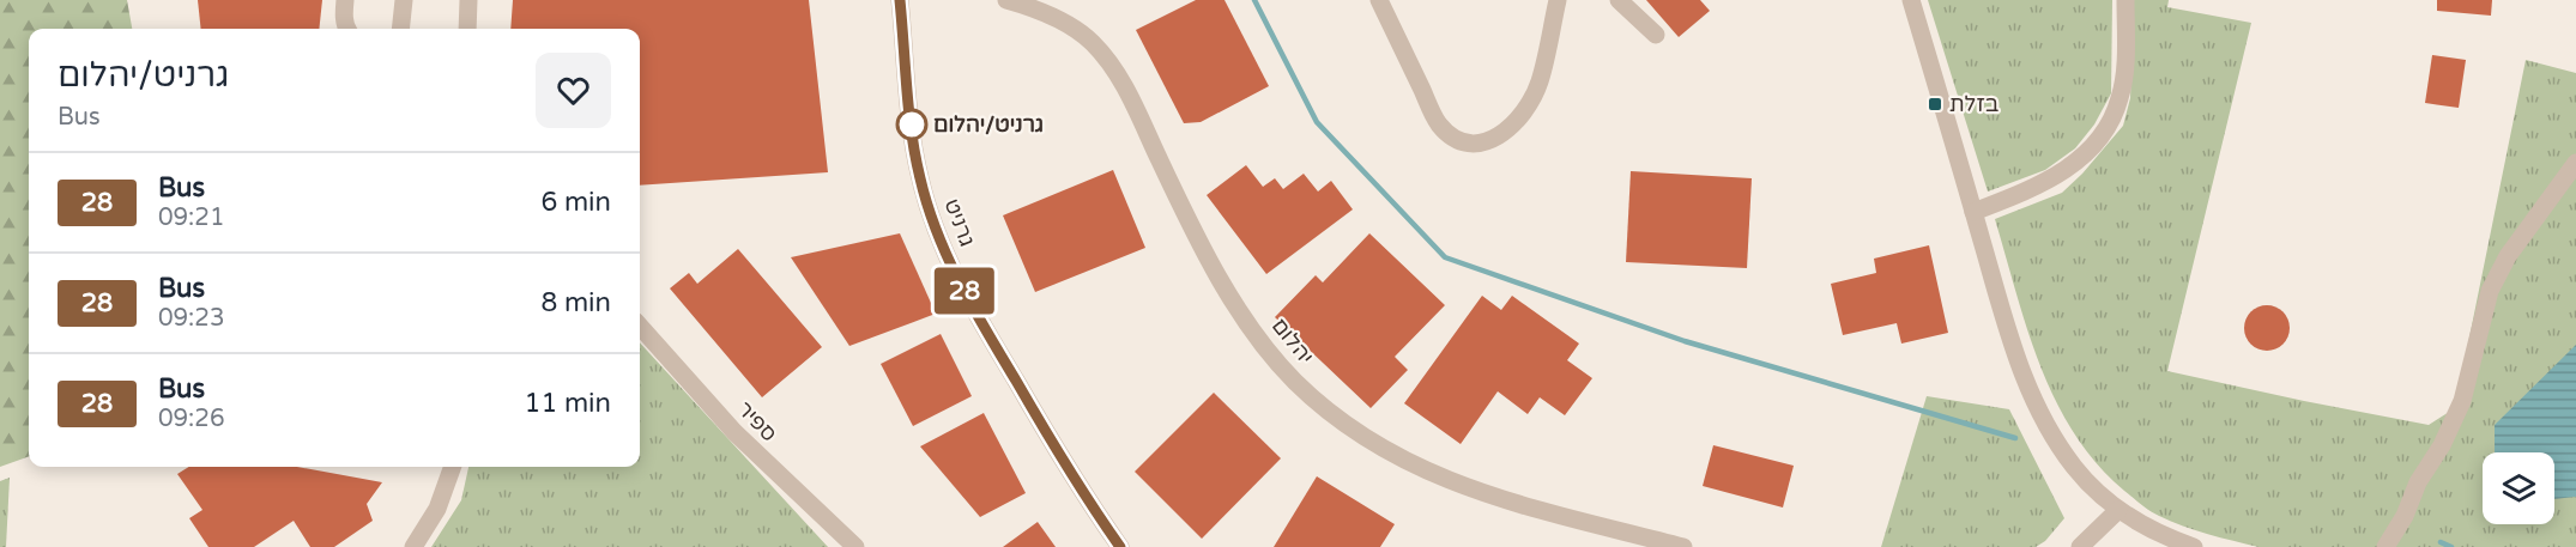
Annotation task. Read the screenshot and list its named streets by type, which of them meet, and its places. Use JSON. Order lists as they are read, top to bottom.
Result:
{
  "streets": {
    "street": ["גרניט", "יהלום", "ספיר"]
  },
  "places": {
    "transit": ["בזלת"],
    "other": ["גרניט/יהלום"]
  },
  "lines": ["bus line 28"],
  "page": {
    "on_map": "28",
    "heading": ["גרניט/יהלום", "Bus"],
    "list": [
      {
        "mark": "28",
        "name": "Bus",
        "note": "09:21",
        "value": "6 min"
      },
      {
        "mark": "28",
        "name": "Bus",
        "note": "09:23",
        "value": "8 min"
      },
      {
        "mark": "28",
        "name": "Bus",
        "note": "09:26",
        "value": "11 min"
      }
    ]
  }
}
